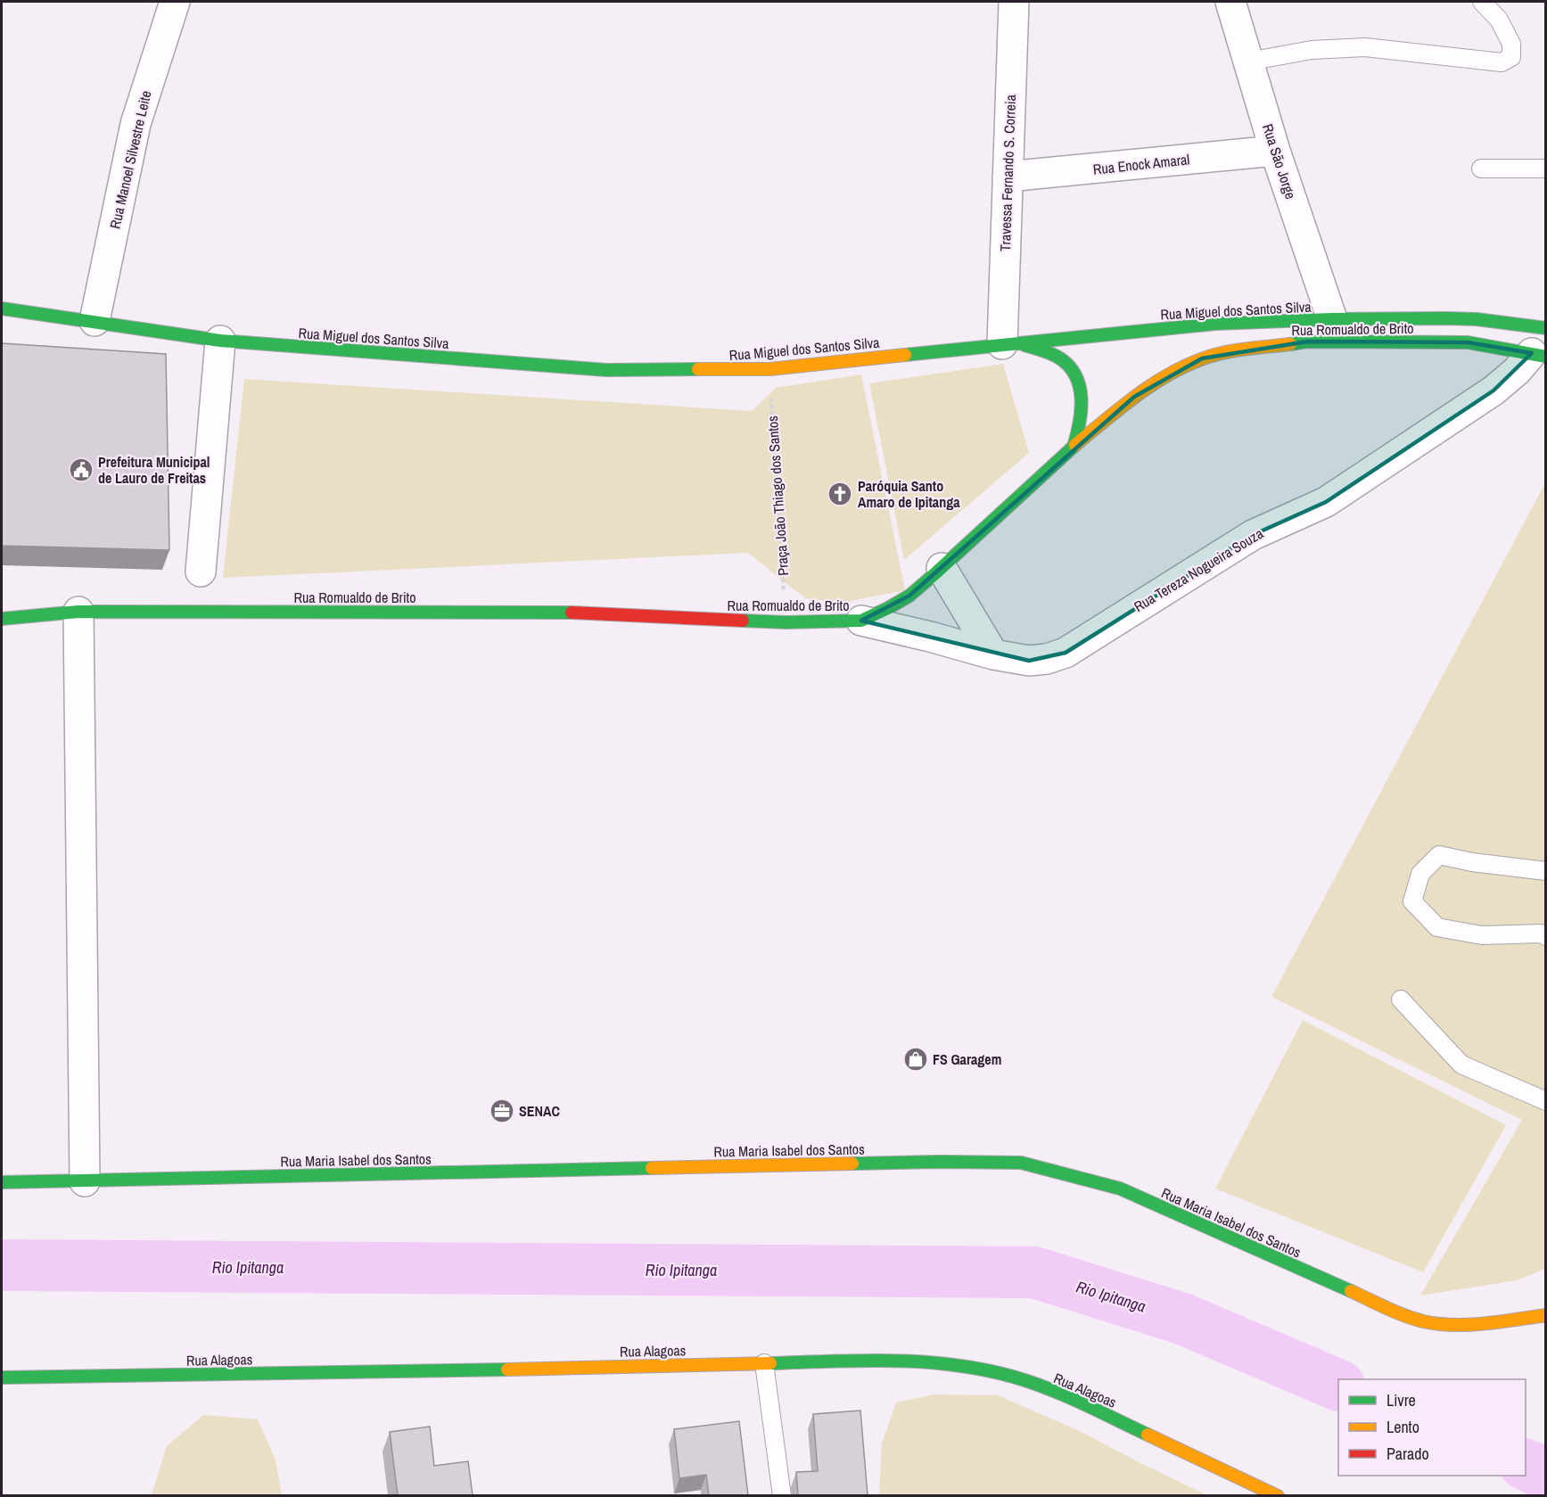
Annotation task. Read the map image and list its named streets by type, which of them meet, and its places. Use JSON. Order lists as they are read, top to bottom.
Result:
{
  "streets": {
    "street": [
      "Rua Manoel Silvestre Leite",
      "Rua São Jorge",
      "Rua Enock Amaral",
      "Travessa Fernando S. Correia",
      "Rua Miguel dos Santos Silva",
      "Rua Romualdo de Brito",
      "Rua Tereza Nogueira Souza",
      "Rua Maria Isabel dos Santos",
      "Rua Alagoas"
    ],
    "path": ["Praça João Thiago dos Santos"]
  },
  "crossings": [
    ["Rua Manoel Silvestre Leite", "Rua Miguel dos Santos Silva"],
    ["Rua São Jorge", "Rua Enock Amaral"],
    ["Rua São Jorge", "Rua Miguel dos Santos Silva"],
    ["Rua Enock Amaral", "Travessa Fernando S. Correia"],
    ["Travessa Fernando S. Correia", "Rua Miguel dos Santos Silva"],
    ["Rua Miguel dos Santos Silva", "Praça João Thiago dos Santos"],
    ["Rua Romualdo de Brito", "Praça João Thiago dos Santos"],
    ["Rua Romualdo de Brito", "Rua Tereza Nogueira Souza"]
  ],
  "water": ["Rio Ipitanga"],
  "places": {
    "public building": ["Prefeitura Municipal de Lauro de Freitas"],
    "church": ["Paróquia Santo Amaro de Ipitanga"],
    "shop": ["FS Garagem"],
    "office": ["SENAC"]
  },
  "legend": ["Livre", "Lento", "Parado"]
}
